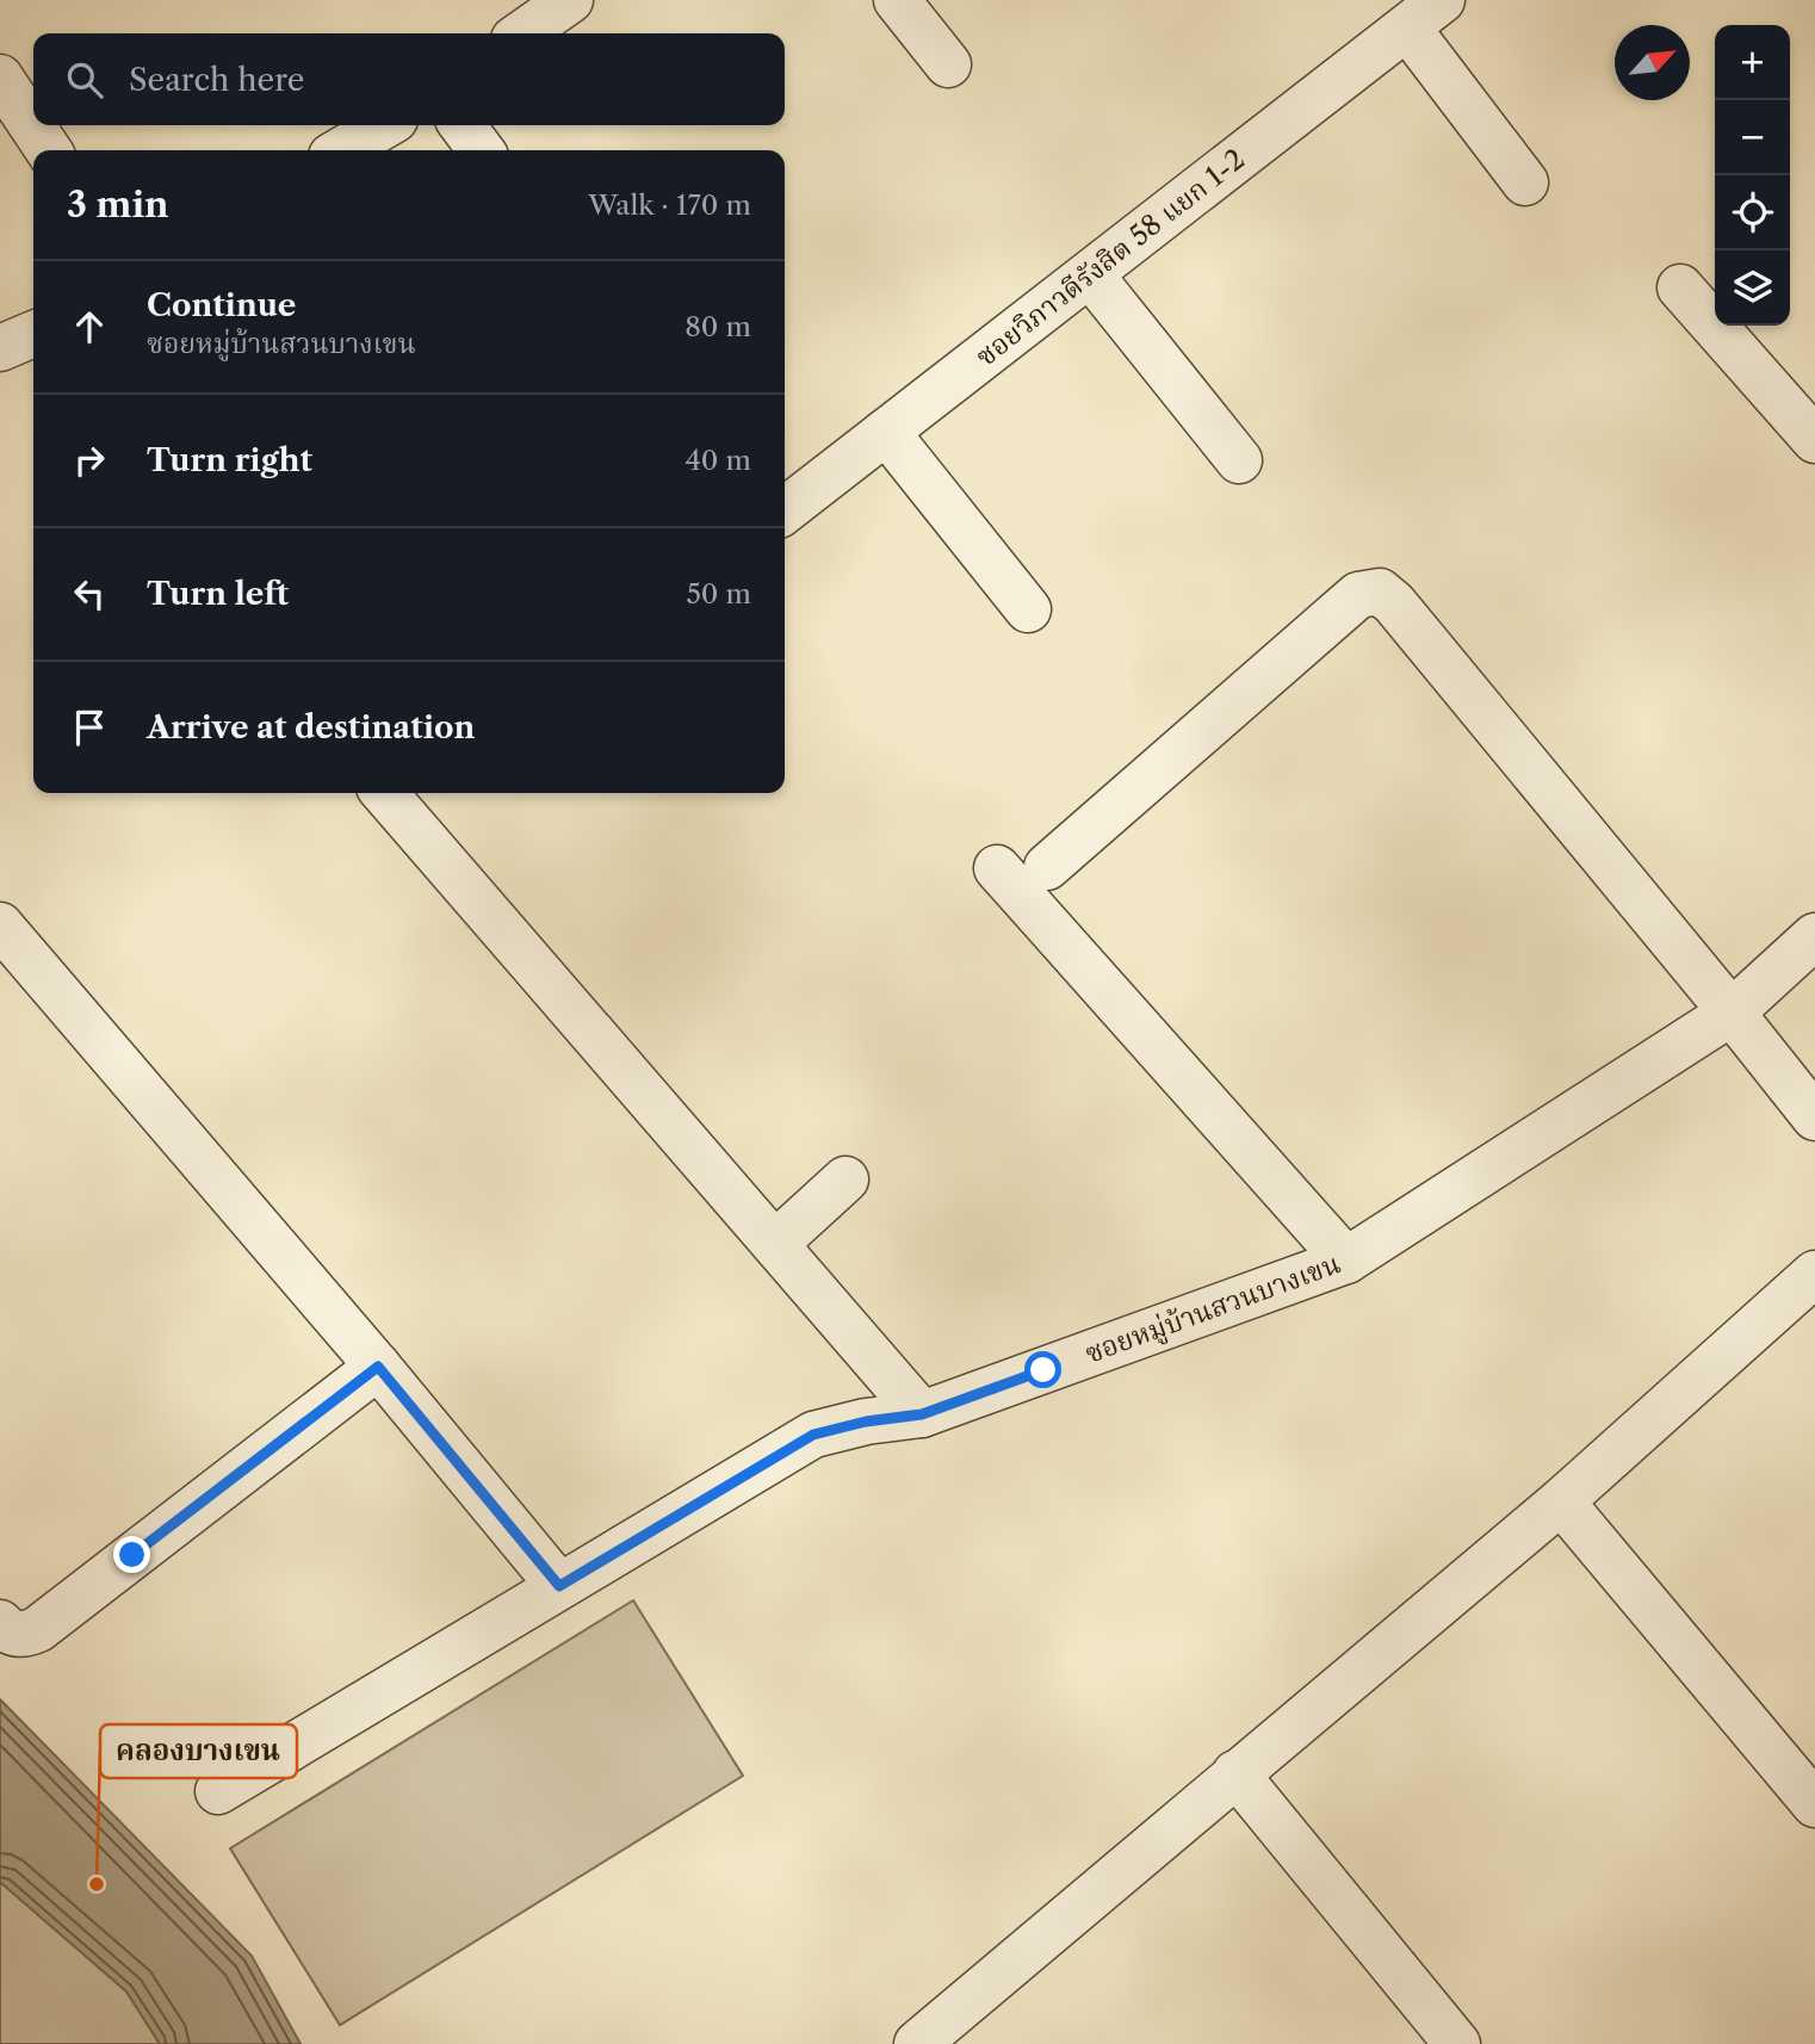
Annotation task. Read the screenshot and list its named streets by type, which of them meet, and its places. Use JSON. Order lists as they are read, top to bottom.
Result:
{
  "streets": {
    "street": ["ซอยวิภาวดีรังสิต 58 แยก 1-2", "ซอยหมู่บ้านสวนบางเขน"]
  },
  "places": ["คลองบางเขน"],
  "north": "top right",
  "page": {
    "map_buttons": ["+", "−"],
    "search": "Search here",
    "heading": ["3 min", "Walk · 170 m"],
    "list": [
      ["Continue", "ซอยหมู่บ้านสวนบางเขน", "80 m"],
      ["Turn right", "40 m"],
      ["Turn left", "50 m"],
      "Arrive at destination"
    ]
  }
}
